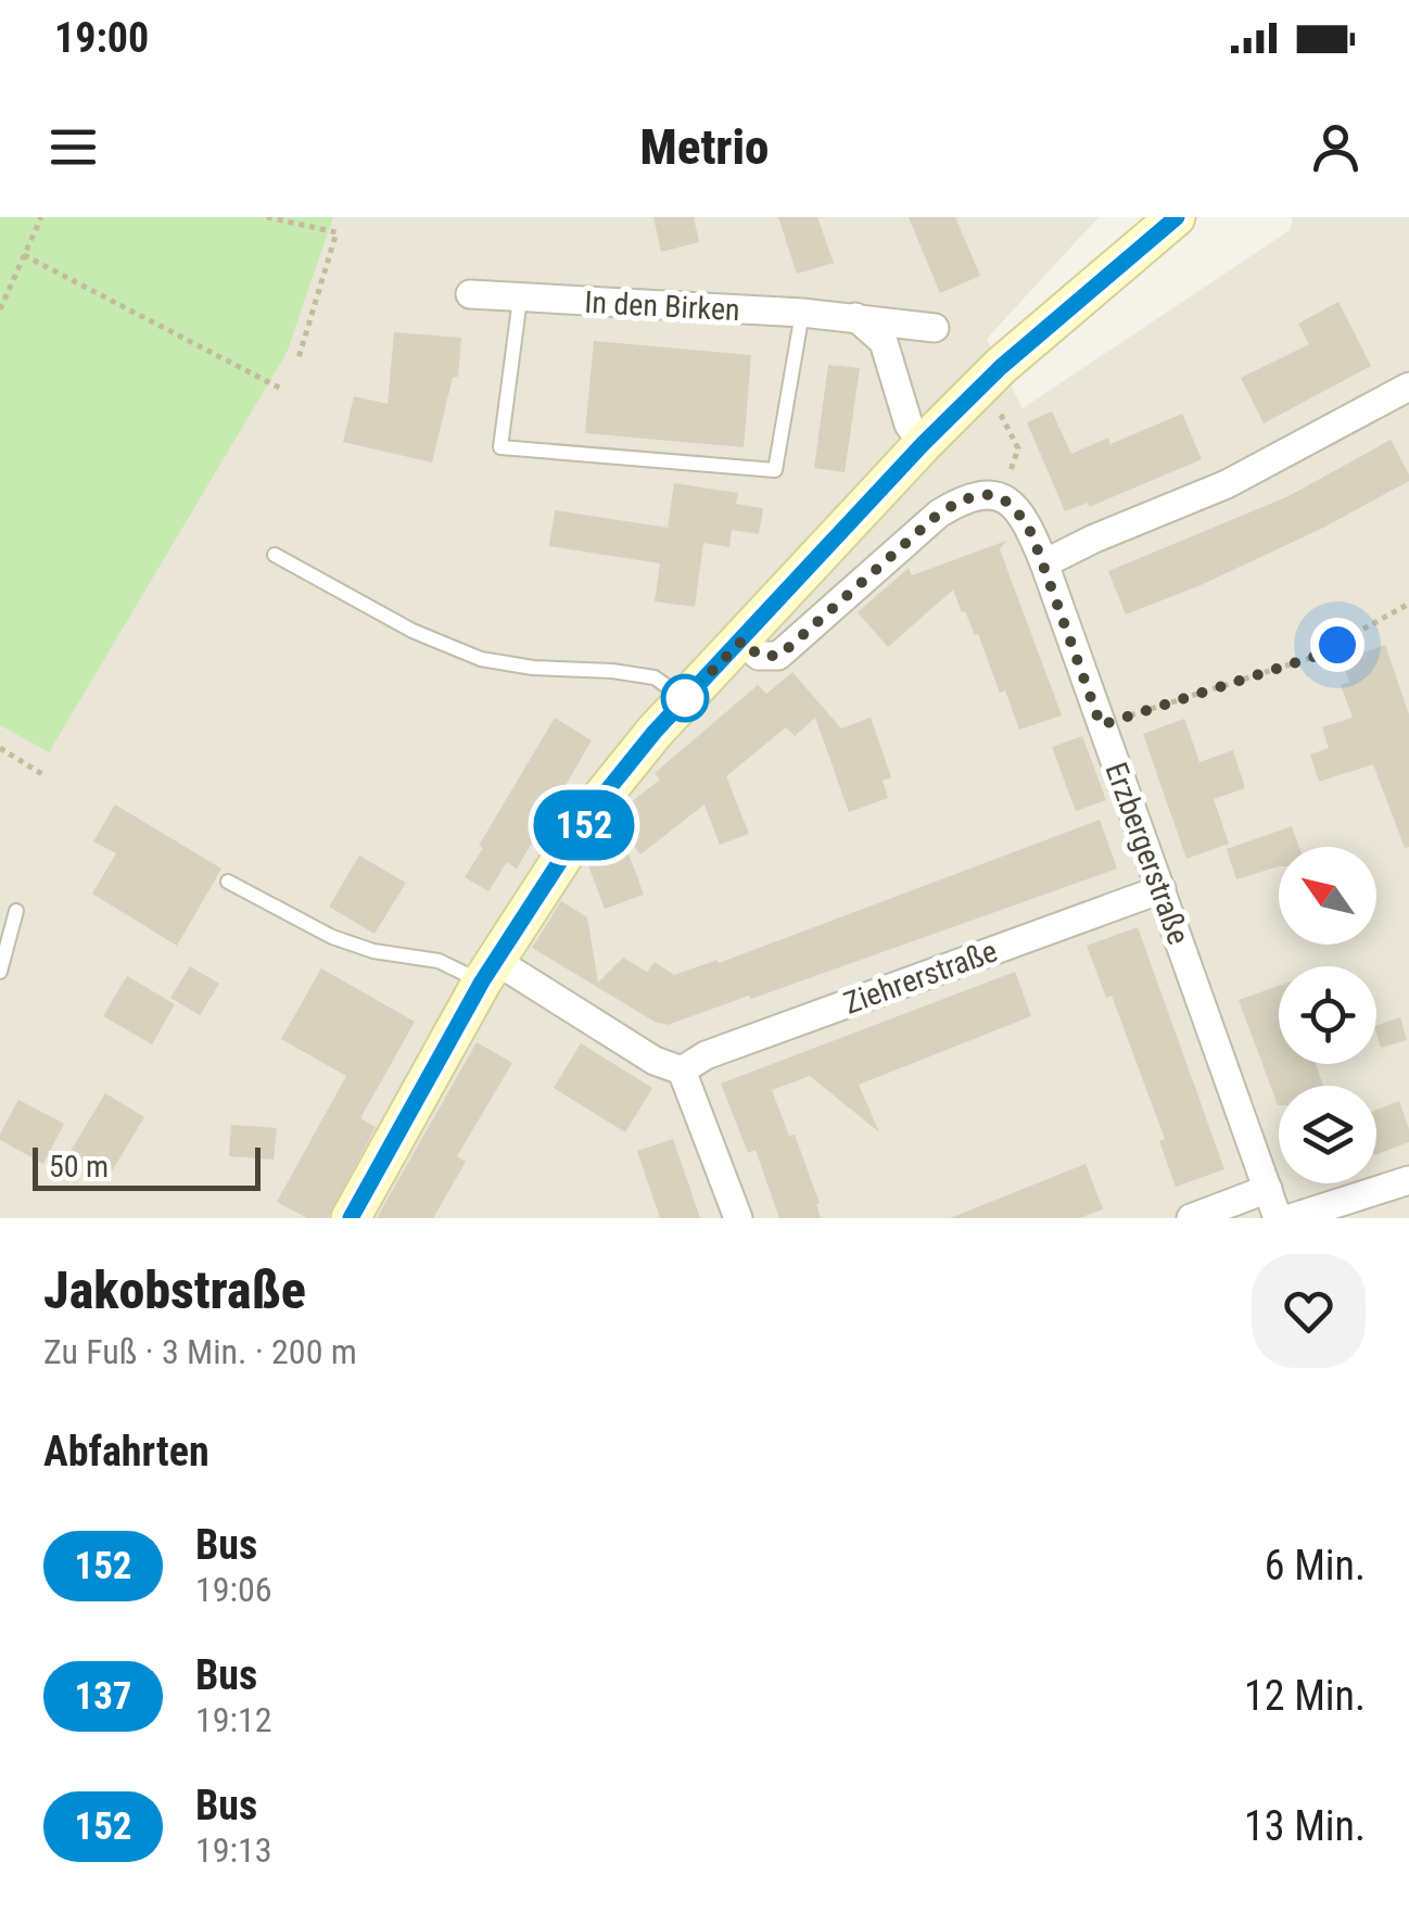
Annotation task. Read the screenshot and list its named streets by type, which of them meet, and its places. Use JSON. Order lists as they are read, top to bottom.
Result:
{
  "streets": {
    "street": ["In den Birken", "Erzbergerstraße", "Ziehrerstraße"]
  },
  "crossings": [
    ["Erzbergerstraße", "Ziehrerstraße"]
  ],
  "lines": ["bus line 152"],
  "scale_bar": "50 m",
  "north": "top left",
  "page": {
    "status": "19:00",
    "header": "Metrio",
    "on_map": "152",
    "scale": "50 m",
    "heading": [
      ["Jakobstraße", "Zu Fuß · 3 Min. · 200 m"],
      "Abfahrten"
    ],
    "list": [
      {
        "mark": "152",
        "name": "Bus",
        "note": "19:06",
        "value": "6 Min."
      },
      {
        "mark": "137",
        "name": "Bus",
        "note": "19:12",
        "value": "12 Min."
      },
      {
        "mark": "152",
        "name": "Bus",
        "note": "19:13",
        "value": "13 Min."
      }
    ]
  }
}
